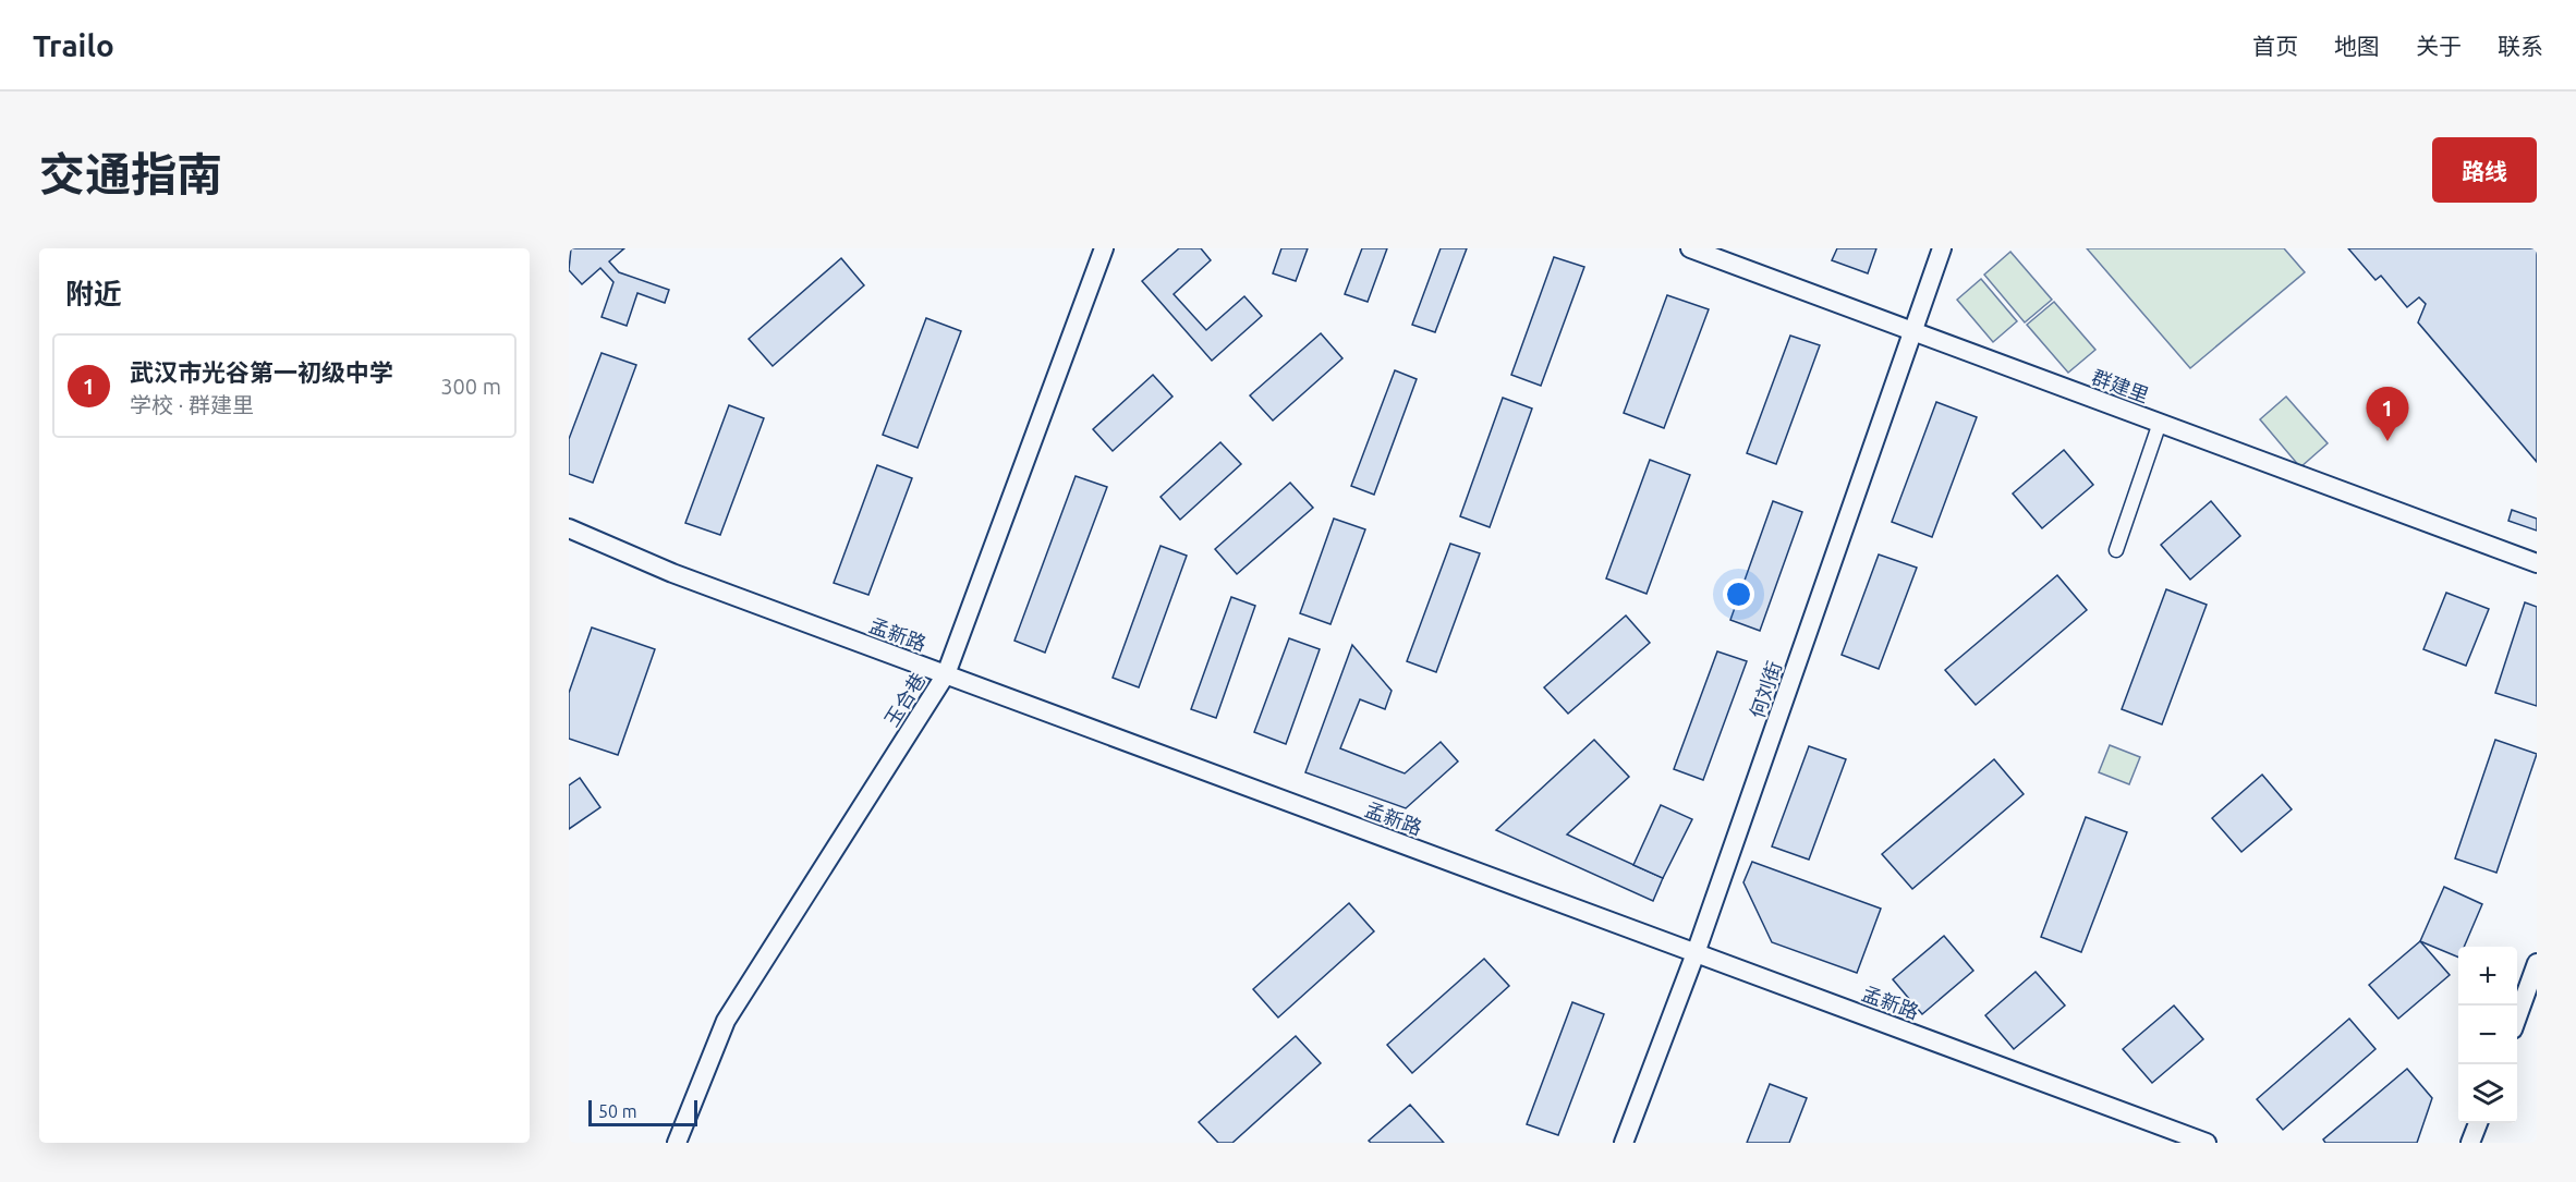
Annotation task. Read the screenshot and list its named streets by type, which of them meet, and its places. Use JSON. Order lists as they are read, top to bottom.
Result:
{
  "streets": {
    "street": [
      "群建里",
      "孟新路",
      "何刘街",
      "玉合巷"
    ]
  },
  "crossings": [
    ["群建里", "何刘街"],
    ["孟新路", "何刘街"],
    ["孟新路", "玉合巷"]
  ],
  "scale_bar": "50 m",
  "page": {
    "header": "Trailo",
    "nav": [
      "首页",
      "地图",
      "关于",
      "联系"
    ],
    "title": "交通指南",
    "buttons": "路线",
    "heading": "附近",
    "list": [
      {
        "mark": "1",
        "name": "武汉市光谷第一初级中学",
        "note": "学校 · 群建里",
        "value": "300 m"
      }
    ],
    "pins": "1",
    "map_buttons": ["+", "−"],
    "scale": "50 m"
  }
}
